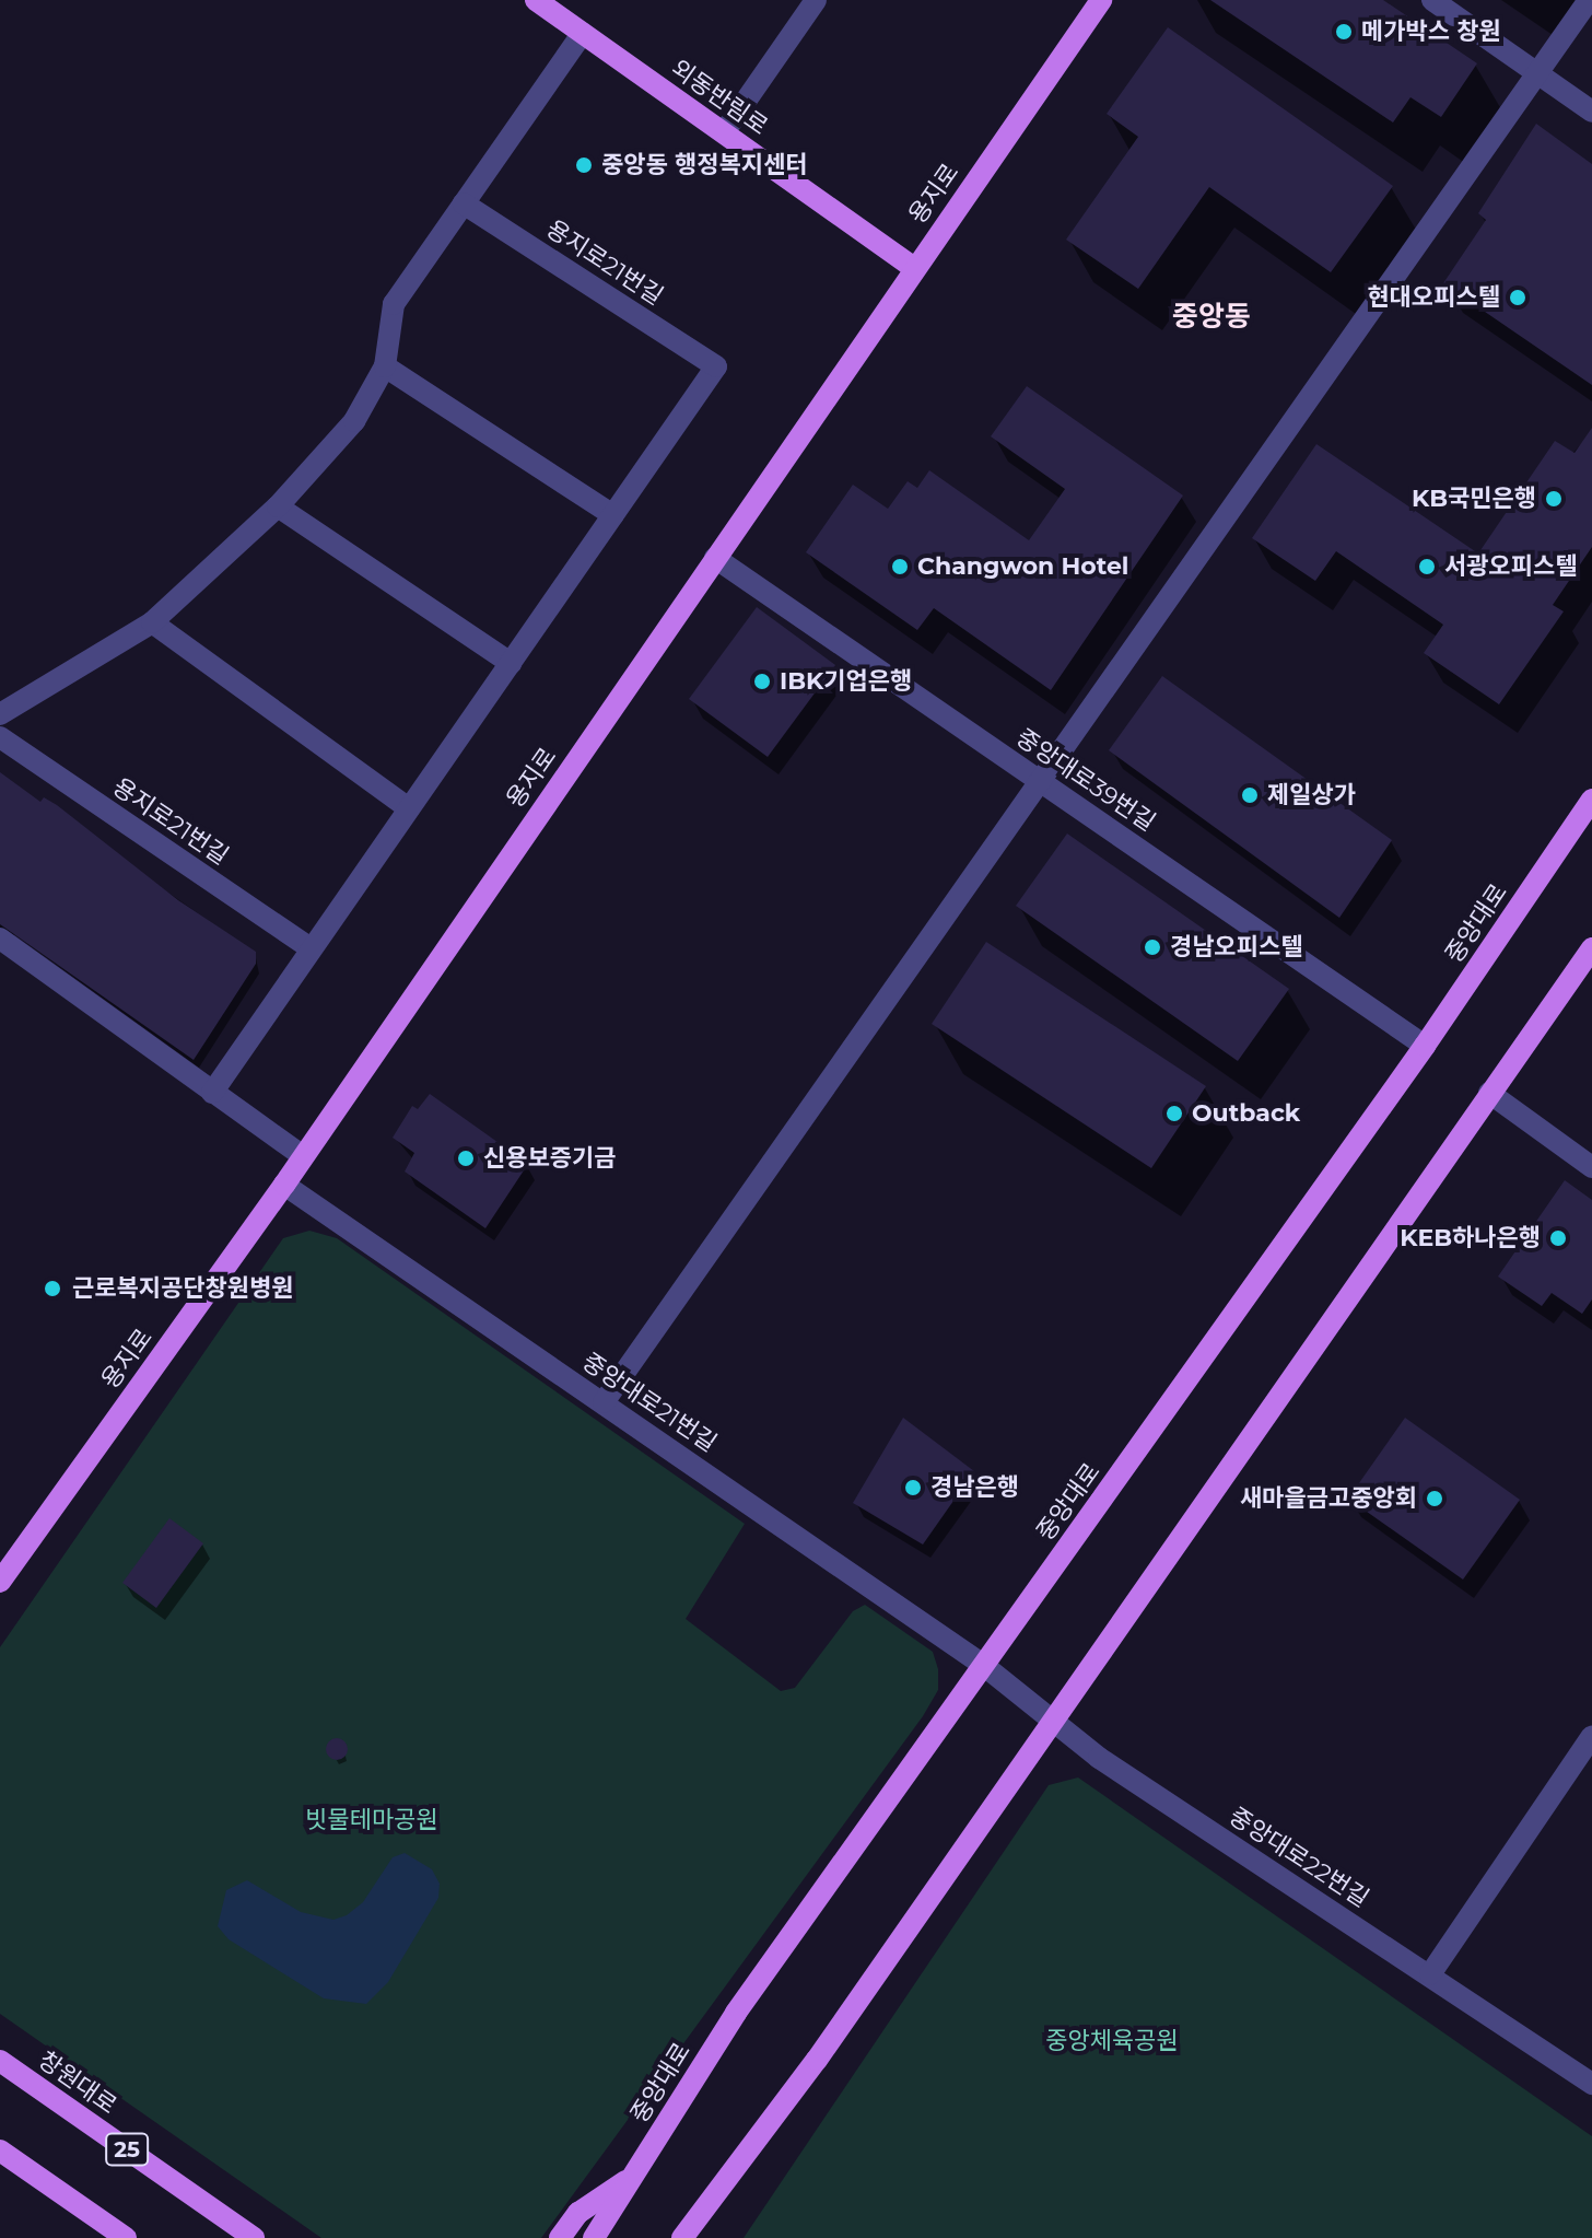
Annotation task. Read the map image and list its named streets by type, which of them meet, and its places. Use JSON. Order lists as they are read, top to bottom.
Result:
{
  "streets": {
    "main road": [
      "외동반림로",
      "용지로",
      "중앙대로",
      "창원대로",
      "25"
    ],
    "street": [
      "용지로21번길",
      "중앙대로39번길",
      "중앙대로21번길",
      "중앙대로22번길"
    ]
  },
  "crossings": [
    ["외동반림로", "용지로"],
    ["용지로", "중앙대로39번길"],
    ["용지로", "중앙대로21번길"],
    ["중앙대로39번길", "중앙대로"],
    ["중앙대로", "중앙대로21번길"],
    ["중앙대로", "중앙대로22번길"],
    ["중앙대로21번길", "중앙대로22번길"]
  ],
  "districts": ["중앙동"],
  "parks": ["빗물테마공원", "중앙체육공원"],
  "places": [
    "메가박스 창원",
    "중앙동 행정복지센터",
    "현대오피스텔",
    "KB국민은행",
    "Changwon Hotel",
    "서광오피스텔",
    "IBK기업은행",
    "제일상가",
    "경남오피스텔",
    "Outback",
    "신용보증기금",
    "KEB하나은행",
    "근로복지공단창원병원",
    "경남은행",
    "새마을금고중앙회"
  ]
}
